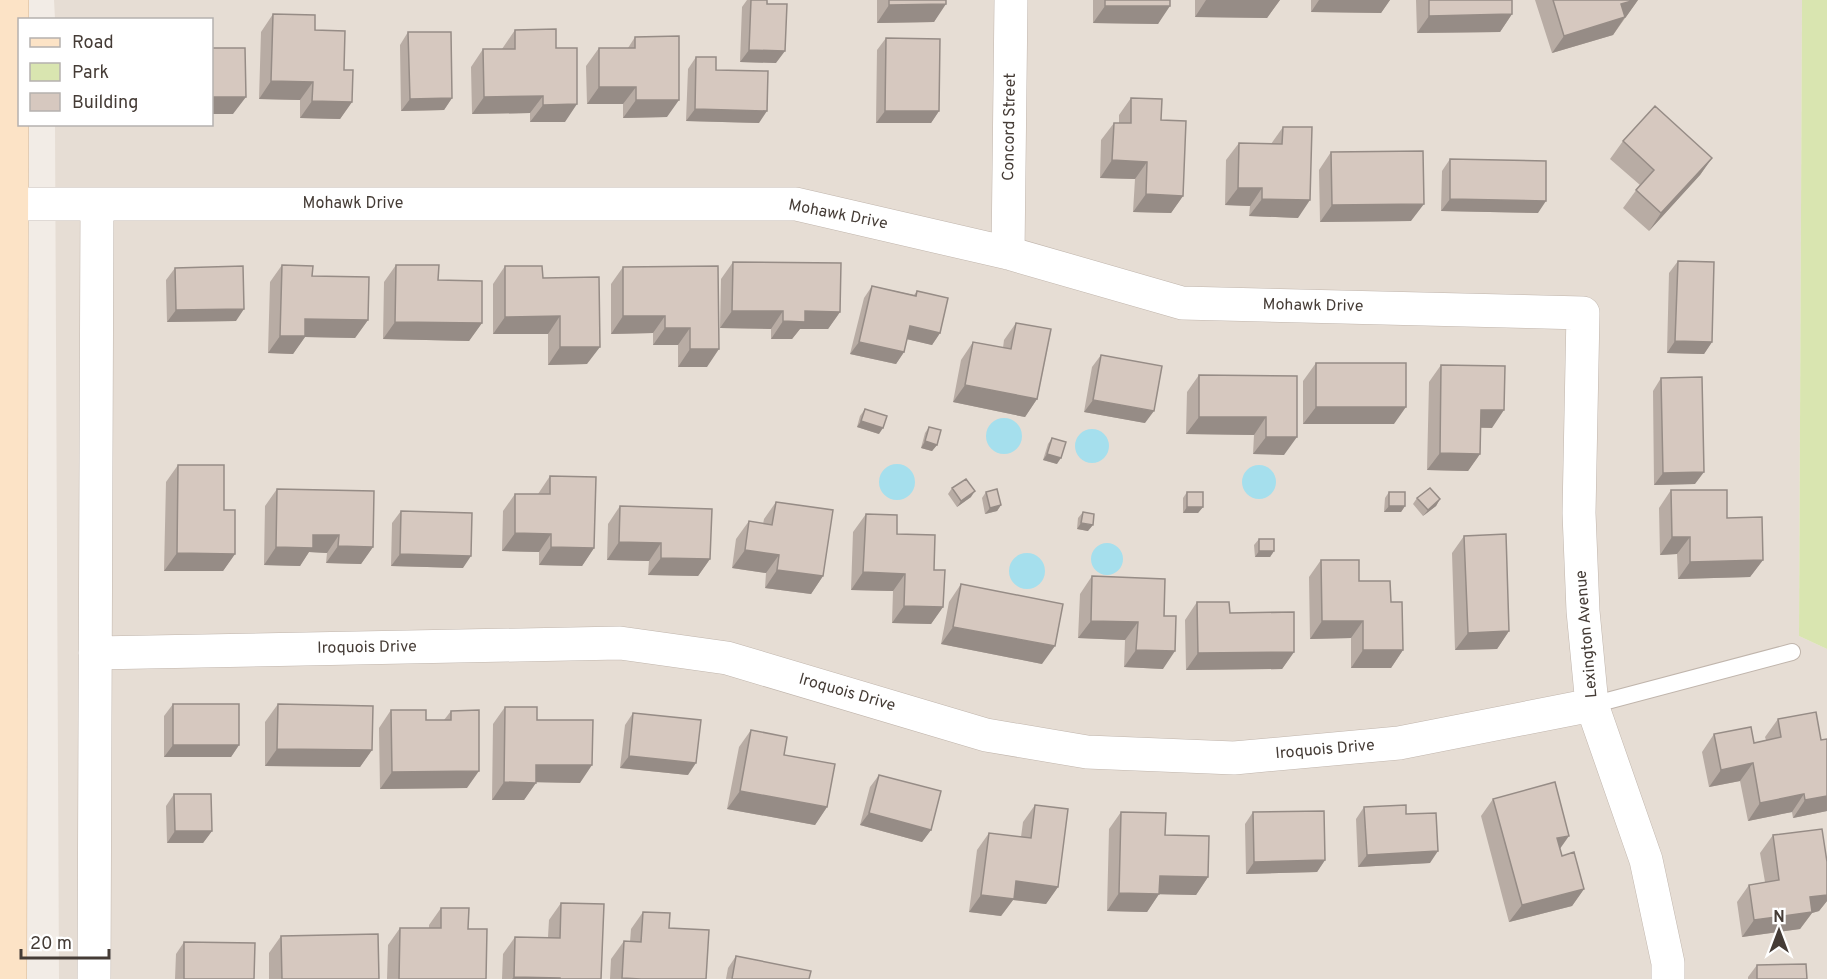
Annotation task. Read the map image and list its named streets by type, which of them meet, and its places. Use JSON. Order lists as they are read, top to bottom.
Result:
{
  "streets": {
    "street": [
      "Concord Street",
      "Mohawk Drive",
      "Lexington Avenue",
      "Iroquois Drive"
    ]
  },
  "crossings": [
    ["Concord Street", "Mohawk Drive"],
    ["Mohawk Drive", "Lexington Avenue"],
    ["Lexington Avenue", "Iroquois Drive"]
  ],
  "legend": ["Road", "Park", "Building"],
  "scale_bar": "20 m",
  "north": "top"
}
